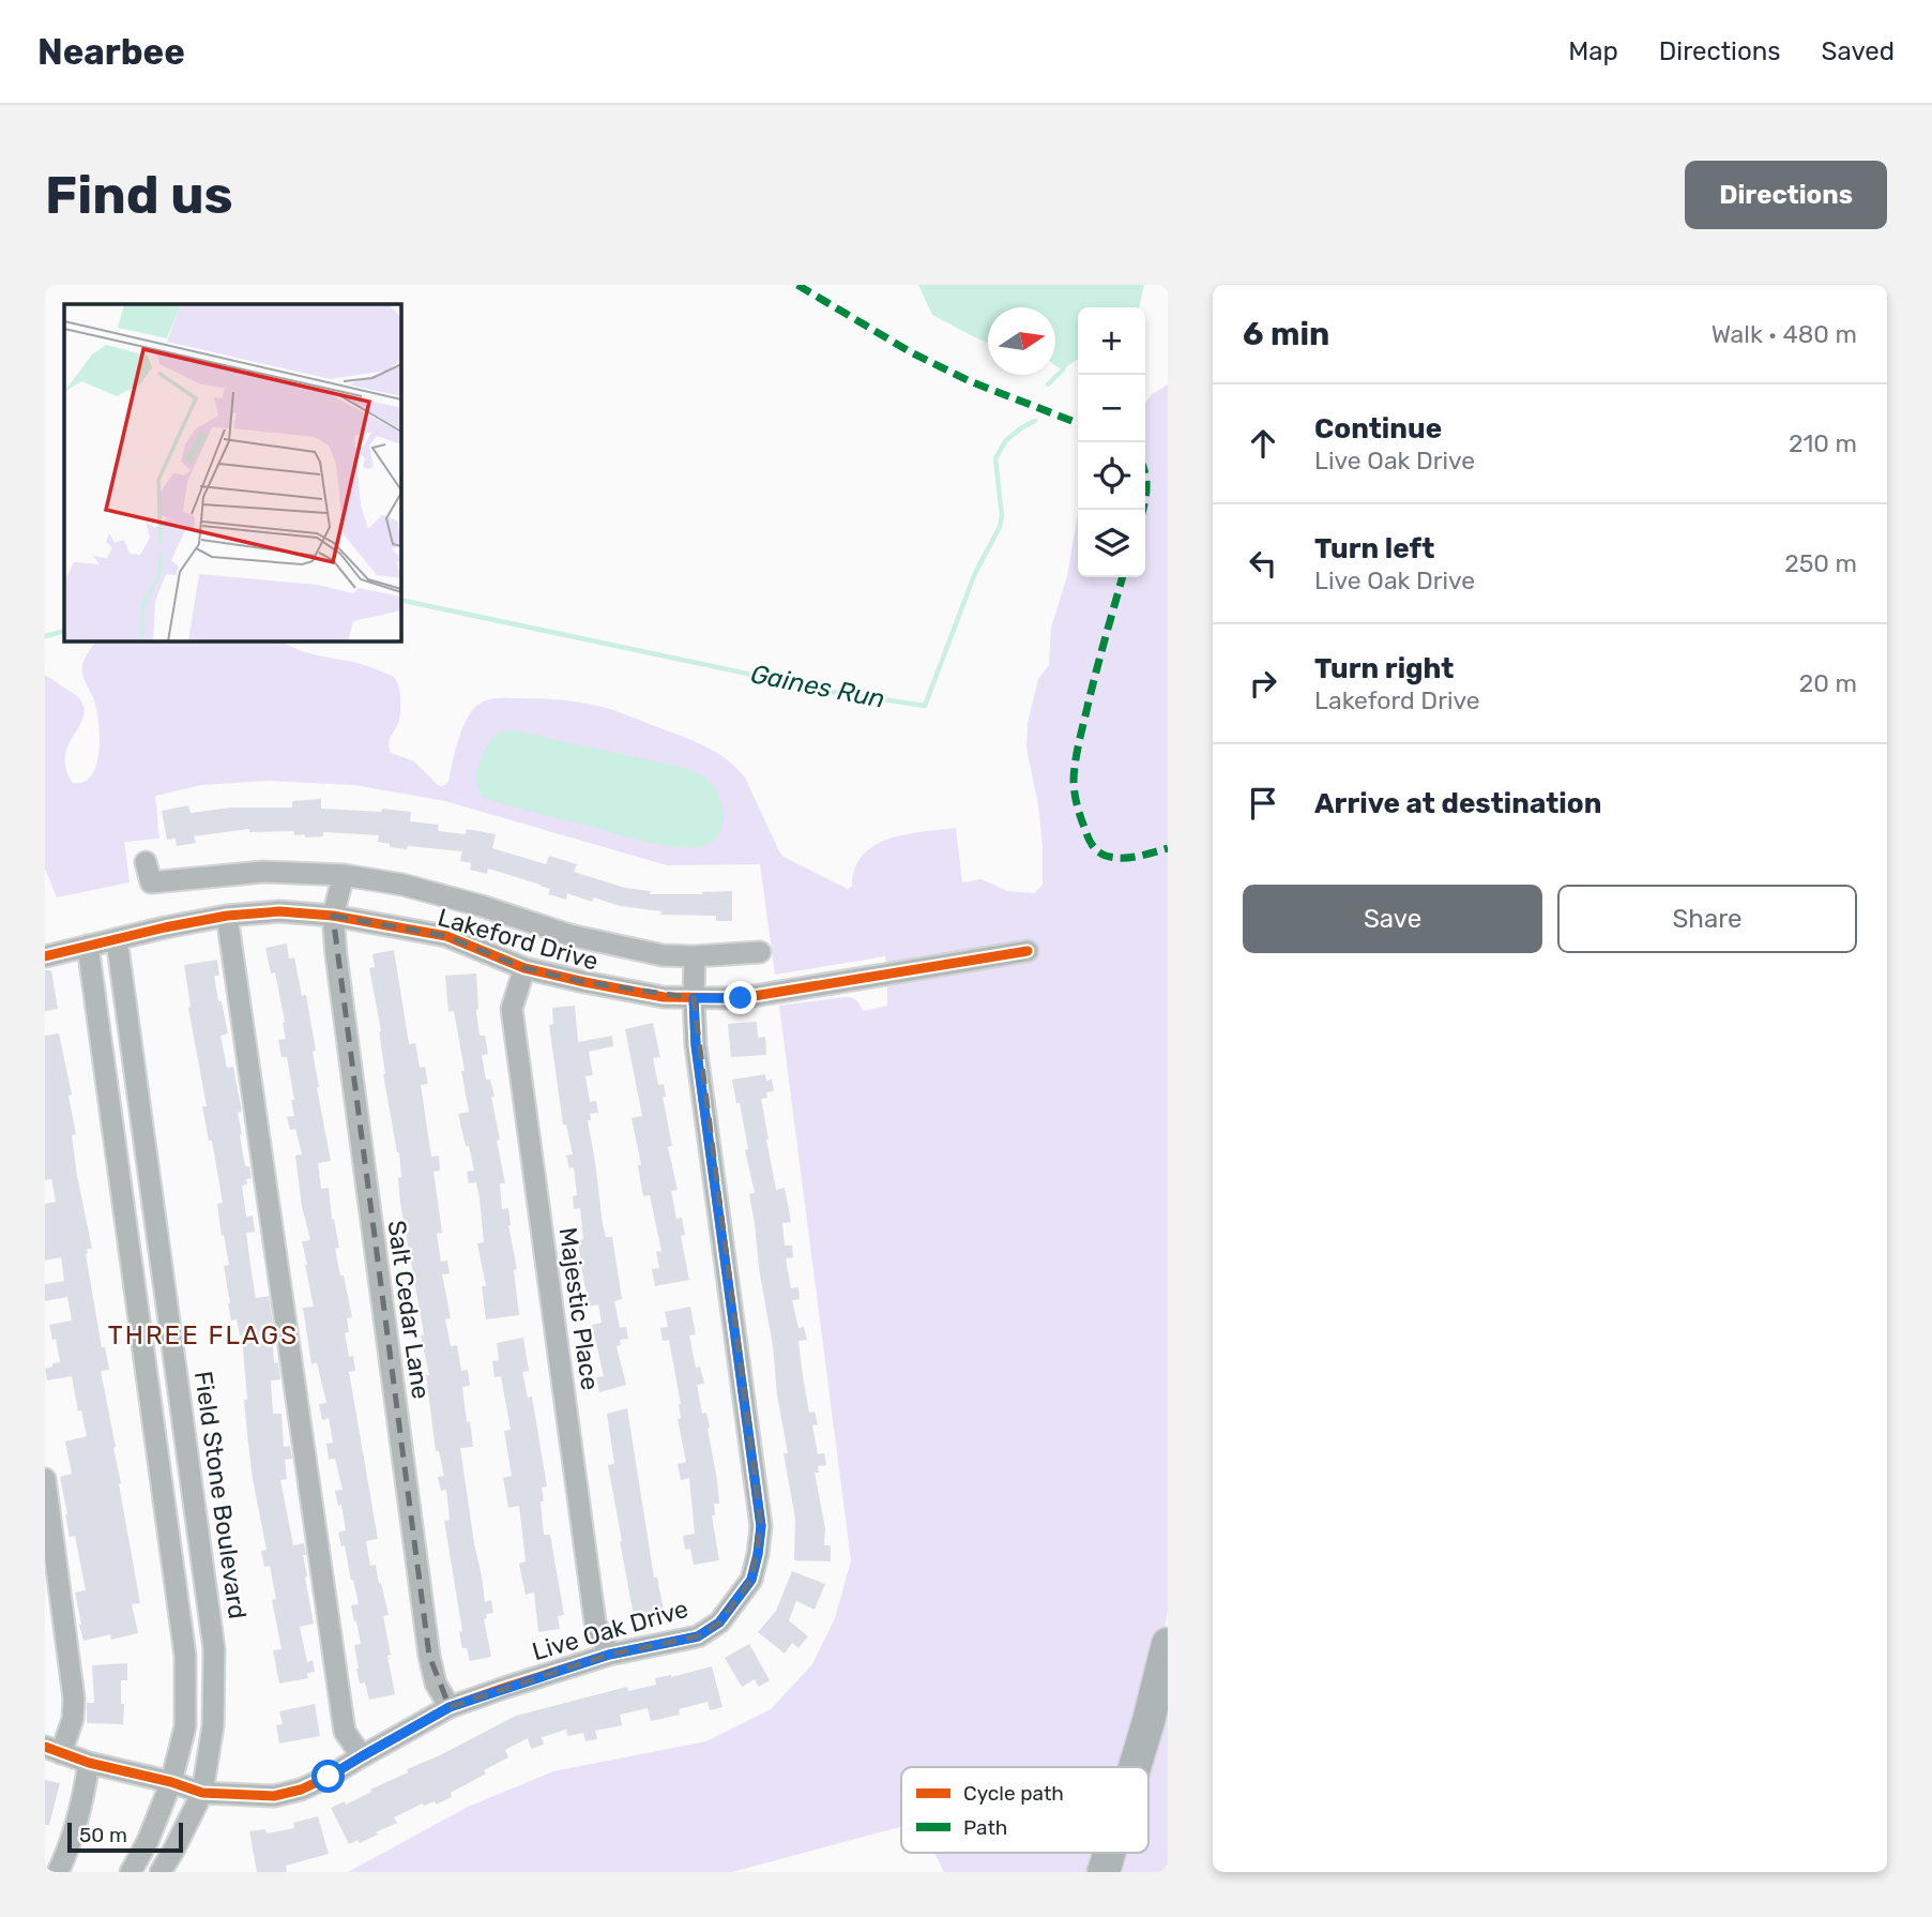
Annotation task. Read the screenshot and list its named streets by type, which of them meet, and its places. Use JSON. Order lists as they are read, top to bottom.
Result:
{
  "streets": {
    "street": [
      "Lakeford Drive",
      "Majestic Place",
      "Salt Cedar Lane",
      "Field Stone Boulevard",
      "Live Oak Drive"
    ]
  },
  "crossings": [
    ["Lakeford Drive", "Majestic Place"],
    ["Lakeford Drive", "Salt Cedar Lane"],
    ["Lakeford Drive", "Field Stone Boulevard"],
    ["Lakeford Drive", "Live Oak Drive"],
    ["Majestic Place", "Live Oak Drive"],
    ["Salt Cedar Lane", "Live Oak Drive"],
    ["Field Stone Boulevard", "Live Oak Drive"]
  ],
  "districts": ["THREE FLAGS"],
  "water": ["Gaines Run"],
  "legend": ["Cycle path", "Path"],
  "scale_bar": "50 m",
  "north": "right",
  "page": {
    "header": "Nearbee",
    "nav": ["Map", "Directions", "Saved"],
    "buttons": [
      "Directions",
      ["Save", "Share"]
    ],
    "title": "Find us",
    "heading": ["6 min", "Walk · 480 m"],
    "map_buttons": ["+", "−"],
    "list": [
      ["Continue", "Live Oak Drive", "210 m"],
      ["Turn left", "Live Oak Drive", "250 m"],
      ["Turn right", "Lakeford Drive", "20 m"],
      "Arrive at destination"
    ],
    "scale": "50 m"
  }
}
